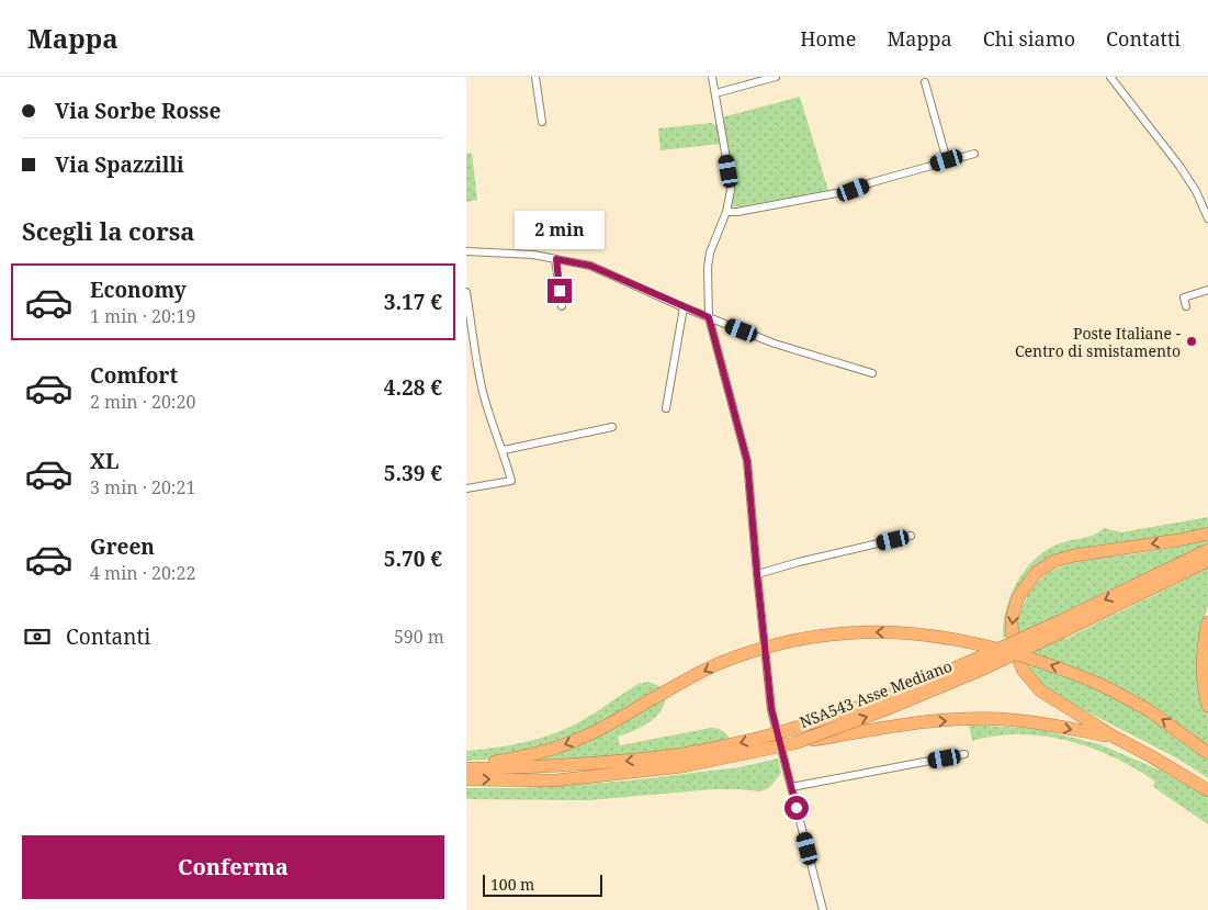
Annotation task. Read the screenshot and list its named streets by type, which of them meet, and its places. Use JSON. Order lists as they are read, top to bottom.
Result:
{
  "streets": {
    "highway": ["NSA543 Asse Mediano"]
  },
  "places": ["Poste Italiane - Centro di smistamento"],
  "scale_bar": "100 m",
  "page": {
    "header": "Mappa",
    "nav": [
      "Home",
      "Mappa",
      "Chi siamo",
      "Contatti"
    ],
    "banner": ["Via Sorbe Rosse", "Via Spazzilli"],
    "heading": "Scegli la corsa",
    "bubble": "2 min",
    "list": [
      {
        "name": "Economy",
        "note": "1 min · 20:19",
        "value": "3.17 €"
      },
      {
        "name": "Comfort",
        "note": "2 min · 20:20",
        "value": "4.28 €"
      },
      {
        "name": "XL",
        "note": "3 min · 20:21",
        "value": "5.39 €"
      },
      {
        "name": "Green",
        "note": "4 min · 20:22",
        "value": "5.70 €"
      }
    ],
    "pay": ["Contanti", "590 m"],
    "buttons": "Conferma",
    "scale": "100 m"
  }
}
